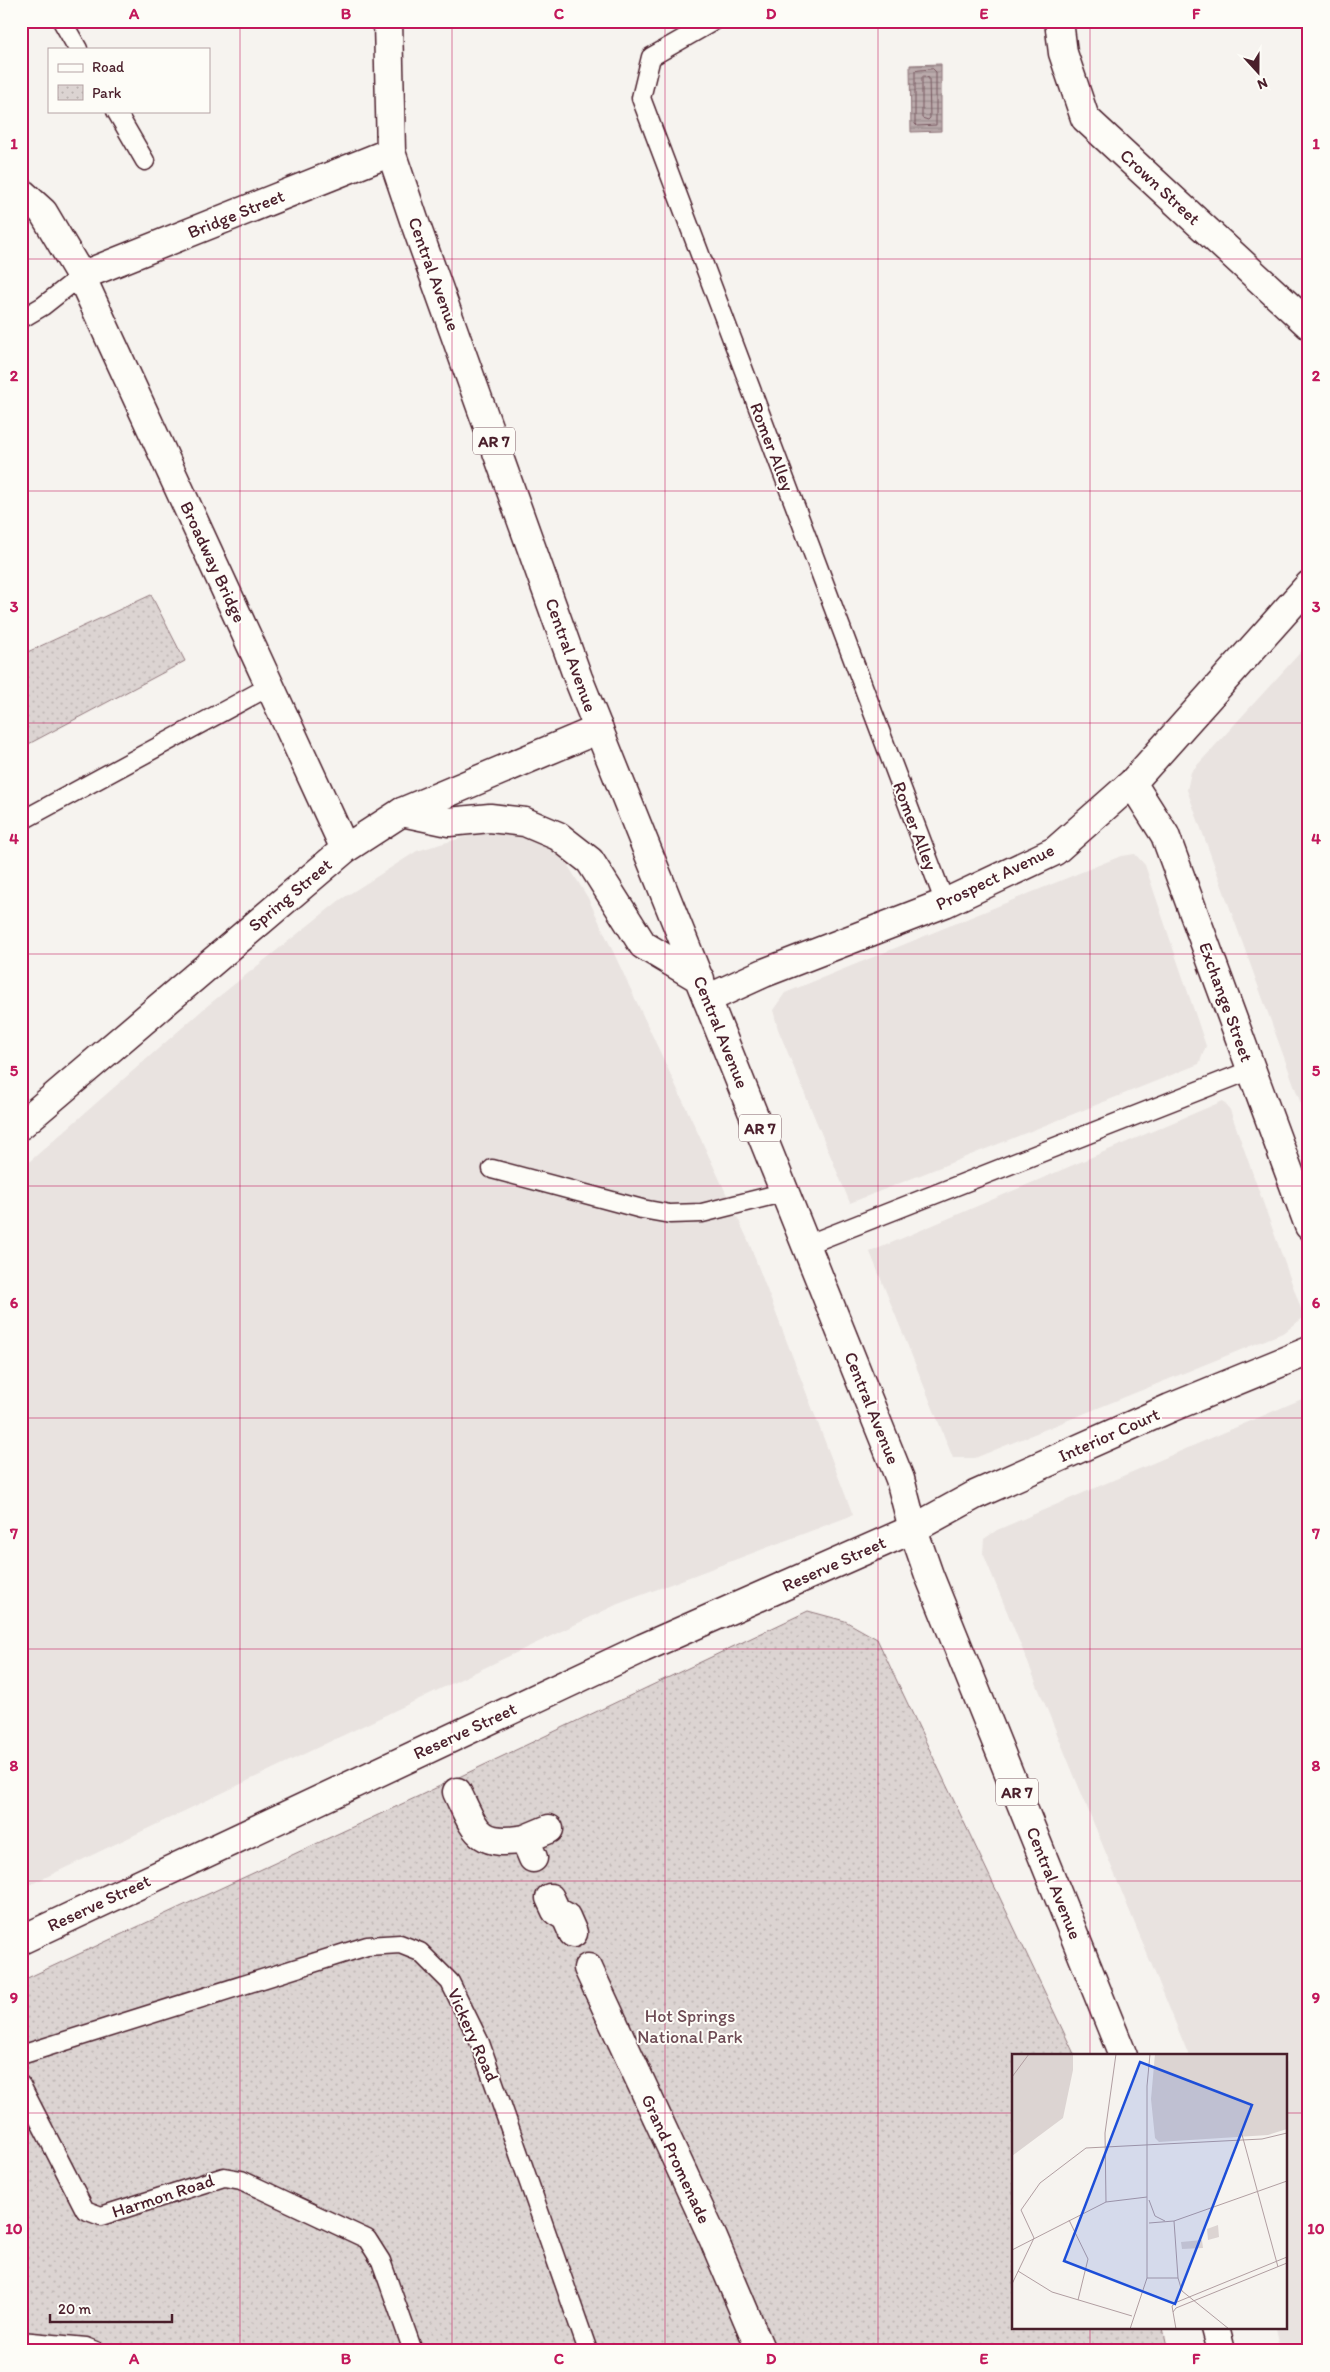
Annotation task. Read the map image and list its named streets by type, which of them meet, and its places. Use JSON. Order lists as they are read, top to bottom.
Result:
{
  "streets": {
    "main road": [
      "Crown Street",
      "Bridge Street",
      "Central Avenue",
      "AR 7",
      "Broadway Bridge",
      "Prospect Avenue",
      "Spring Street",
      "Exchange Street",
      "Interior Court",
      "Reserve Street",
      "Grand Promenade"
    ],
    "lane": ["Romer Alley", "Vickery Road", "Harmon Road"]
  },
  "crossings": [
    ["Bridge Street", "Central Avenue"],
    ["Bridge Street", "Broadway Bridge"],
    ["Central Avenue", "Prospect Avenue"],
    ["Central Avenue", "Spring Street"],
    ["Central Avenue", "Interior Court"],
    ["Central Avenue", "Reserve Street"],
    ["Romer Alley", "Prospect Avenue"],
    ["Broadway Bridge", "Spring Street"],
    ["Prospect Avenue", "Exchange Street"],
    ["Interior Court", "Reserve Street"]
  ],
  "parks": ["Hot Springs National Park"],
  "legend": ["Road", "Park"],
  "scale_bar": "20 m",
  "north": "bottom",
  "grid": {
    "columns": [
      "A",
      "B",
      "C",
      "D",
      "E",
      "F"
    ],
    "rows": [
      "1",
      "2",
      "3",
      "4",
      "5",
      "6",
      "7",
      "8",
      "9",
      "10"
    ]
  }
}
